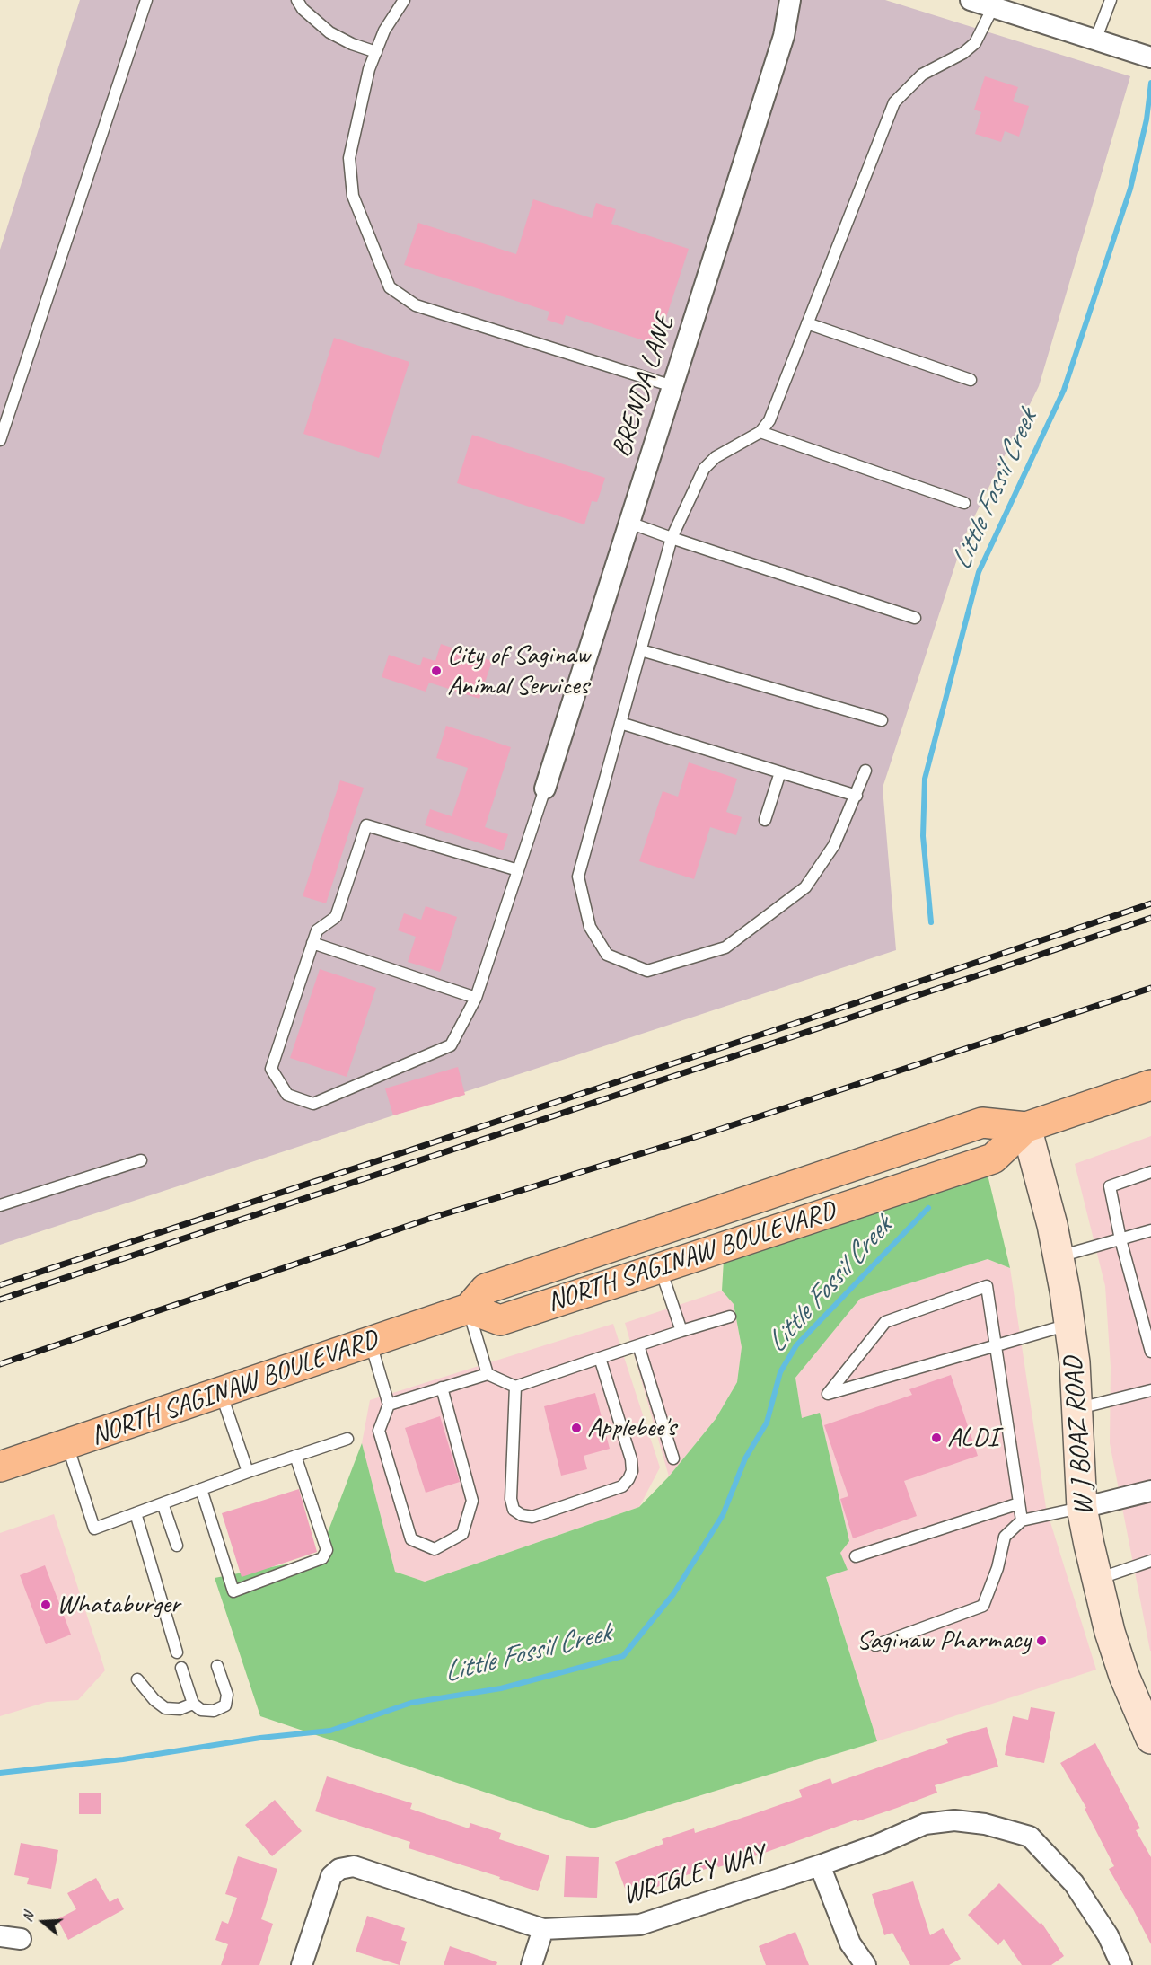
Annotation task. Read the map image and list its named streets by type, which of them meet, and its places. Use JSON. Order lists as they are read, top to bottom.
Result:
{
  "streets": {
    "main road": ["NORTH SAGINAW BOULEVARD", "W J BOAZ ROAD"],
    "street": ["BRENDA LANE", "WRIGLEY WAY"]
  },
  "crossings": [
    ["NORTH SAGINAW BOULEVARD", "W J BOAZ ROAD"]
  ],
  "water": ["Little Fossil Creek"],
  "places": [
    "City of Saginaw Animal Services",
    "Applebee's",
    "ALDI",
    "Whataburger",
    "Saginaw Pharmacy"
  ],
  "north": "left"
}
